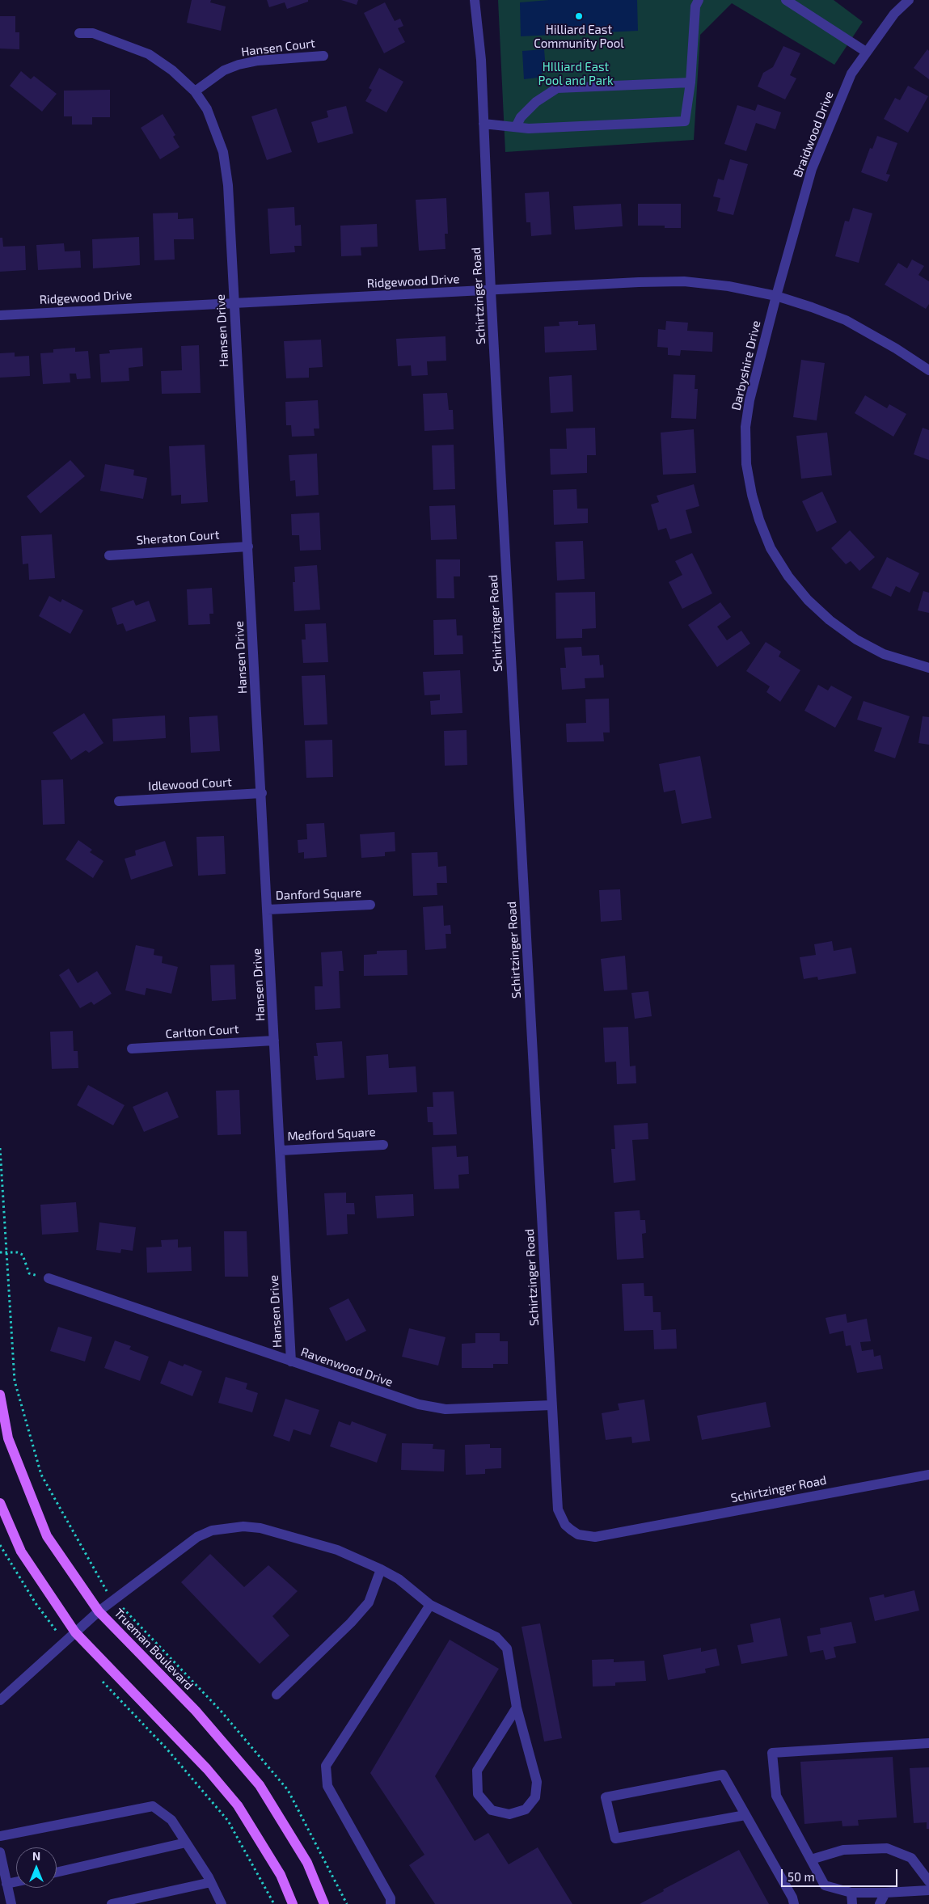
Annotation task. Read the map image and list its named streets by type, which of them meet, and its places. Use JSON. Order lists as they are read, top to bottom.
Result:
{
  "streets": {
    "main road": ["Trueman Boulevard"],
    "street": [
      "Hansen Court",
      "Braidwood Drive",
      "Ridgewood Drive",
      "Schirtzinger Road",
      "Hansen Drive",
      "Darbyshire Drive",
      "Sheraton Court",
      "Idlewood Court",
      "Danford Square",
      "Carlton Court",
      "Medford Square",
      "Ravenwood Drive"
    ]
  },
  "crossings": [
    ["Hansen Court", "Hansen Drive"],
    ["Braidwood Drive", "Ridgewood Drive"],
    ["Braidwood Drive", "Darbyshire Drive"],
    ["Ridgewood Drive", "Schirtzinger Road"],
    ["Ridgewood Drive", "Hansen Drive"],
    ["Ridgewood Drive", "Darbyshire Drive"],
    ["Schirtzinger Road", "Ravenwood Drive"],
    ["Hansen Drive", "Sheraton Court"],
    ["Hansen Drive", "Idlewood Court"],
    ["Hansen Drive", "Danford Square"],
    ["Hansen Drive", "Carlton Court"],
    ["Hansen Drive", "Medford Square"],
    ["Hansen Drive", "Ravenwood Drive"]
  ],
  "parks": ["HIlliard East Pool and Park"],
  "places": ["Hilliard East Community Pool"],
  "scale_bar": "50 m",
  "north": "top"
}
